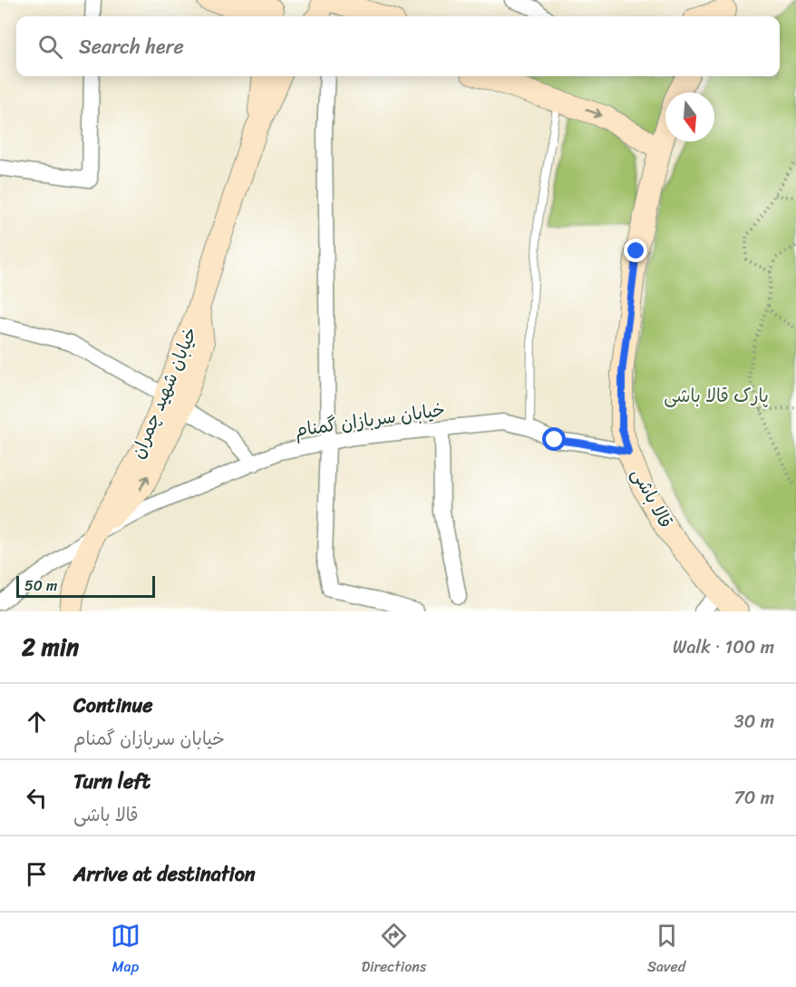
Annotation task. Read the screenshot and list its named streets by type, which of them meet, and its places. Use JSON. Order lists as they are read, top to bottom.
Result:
{
  "streets": {
    "main road": ["خیابان شهید چمران", "قالا باشی"],
    "street": ["خیابان سربازان گمنام"]
  },
  "crossings": [
    ["خیابان شهید چمران", "خیابان سربازان گمنام"],
    ["خیابان سربازان گمنام", "قالا باشی"]
  ],
  "parks": ["پارک قالا باشی"],
  "scale_bar": "50 m",
  "north": "bottom",
  "page": {
    "search": "Search here",
    "scale": "50 m",
    "heading": ["2 min", "Walk · 100 m"],
    "list": [
      ["Continue", "خیابان سربازان گمنام", "30 m"],
      ["Turn left", "قالا باشی", "70 m"],
      "Arrive at destination"
    ],
    "nav": ["Map", "Directions", "Saved"]
  }
}
